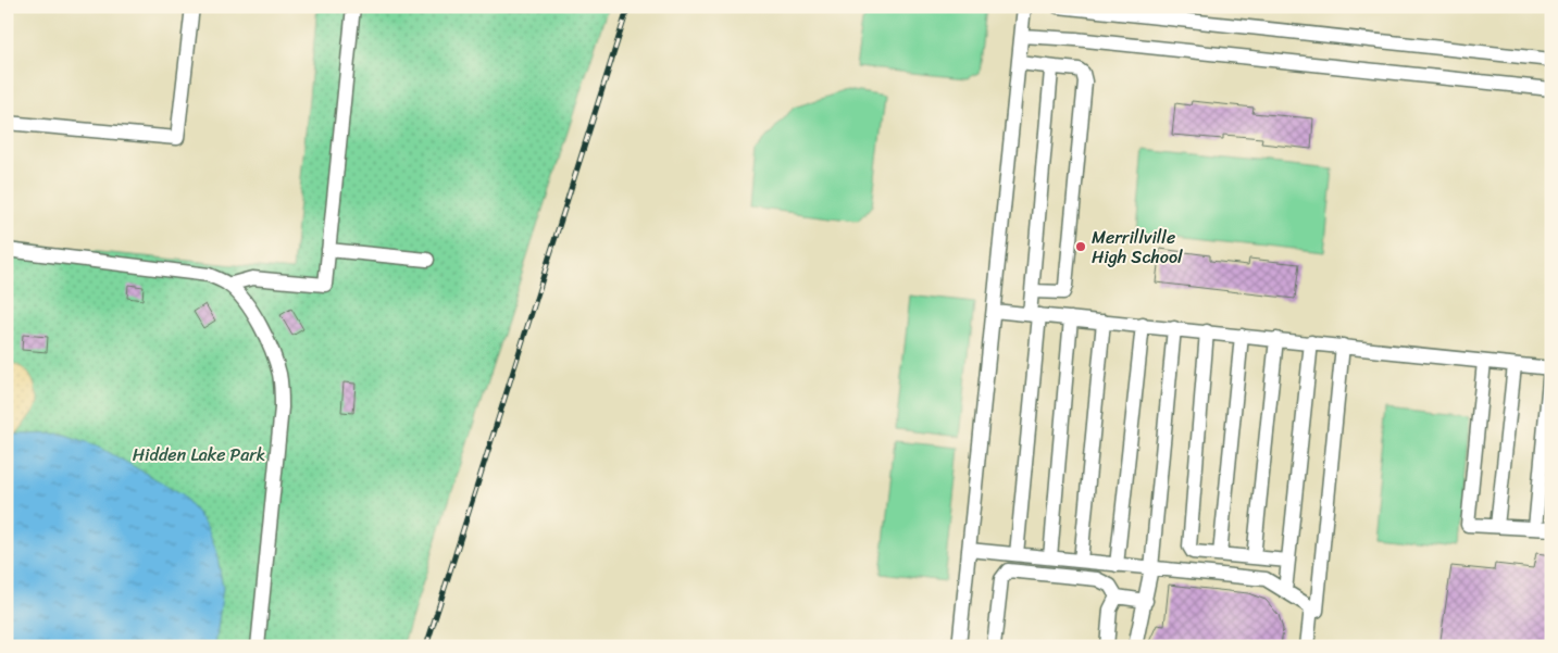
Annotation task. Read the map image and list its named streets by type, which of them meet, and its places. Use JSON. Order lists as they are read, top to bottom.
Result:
{
  "parks": ["Hidden Lake Park"],
  "places": ["Merrillville High School"]
}
